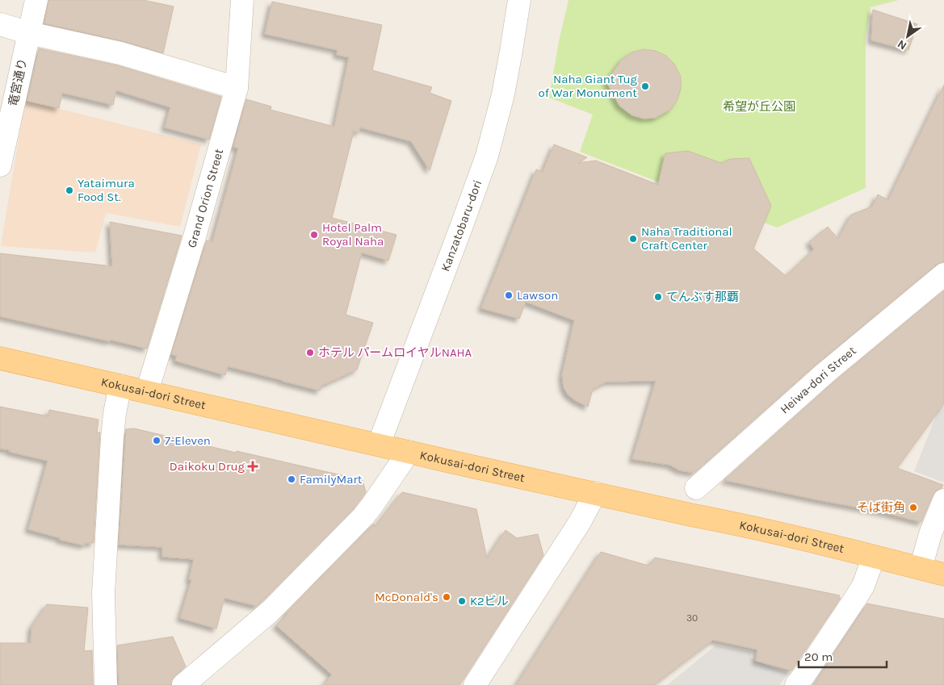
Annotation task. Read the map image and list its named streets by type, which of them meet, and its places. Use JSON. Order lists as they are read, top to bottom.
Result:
{
  "streets": {
    "main road": ["Kokusai-dori Street"],
    "street": [
      "竜宮通り",
      "Grand Orion Street",
      "Kanzatobaru-dori",
      "Heiwa-dori Street"
    ]
  },
  "crossings": [
    ["Grand Orion Street", "Kokusai-dori Street"],
    ["Kanzatobaru-dori", "Kokusai-dori Street"]
  ],
  "parks": ["希望が丘公園"],
  "places": {
    "other": [
      "Naha Giant Tug of War Monument",
      "Yataimura Food St.",
      "Hotel Palm Royal Naha",
      "Naha Traditional Craft Center",
      "Lawson",
      "てんぶす那覇",
      "ホテル パームロイヤルNAHA",
      "7-Eleven",
      "FamilyMart",
      "そば街角",
      "McDonald's",
      "K2ビル"
    ],
    "health": ["Daikoku Drug"]
  },
  "house_numbers": ["30"],
  "scale_bar": "20 m",
  "north": "bottom left"
}
